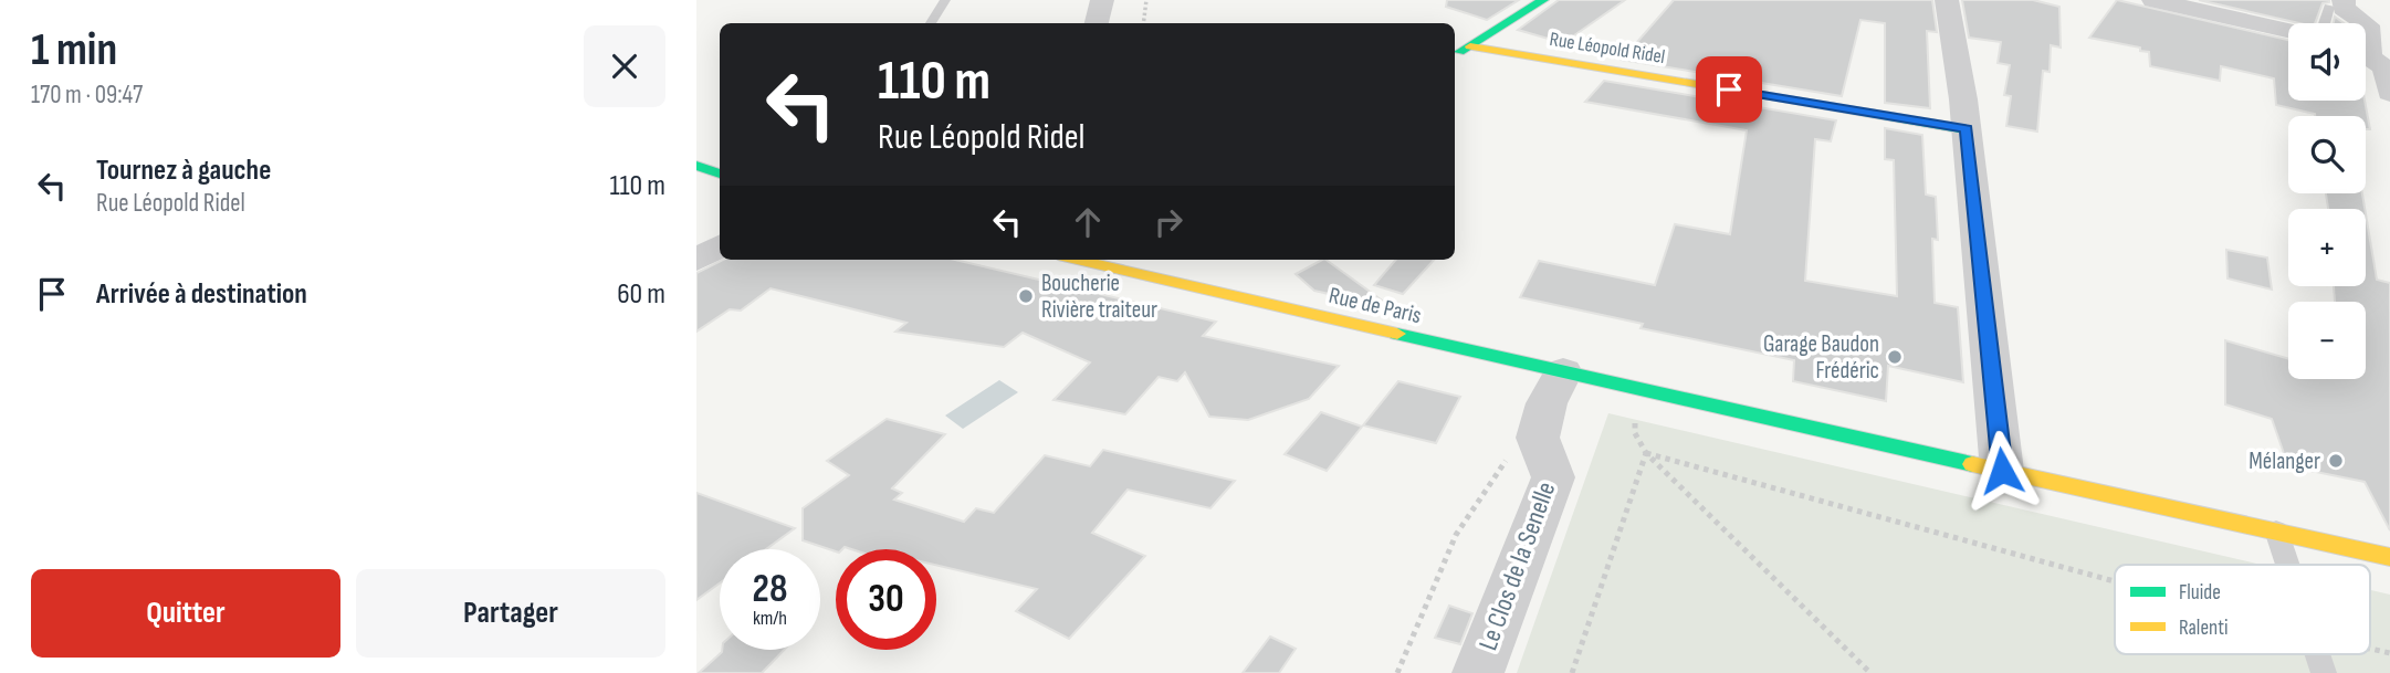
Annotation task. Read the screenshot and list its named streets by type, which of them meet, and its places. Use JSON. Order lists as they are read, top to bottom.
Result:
{
  "streets": {
    "main road": ["Rue Léopold Ridel", "Rue de Paris"],
    "street": ["Le Clos de la Senelle"]
  },
  "places": ["Boucherie Rivière traiteur", "Garage Baudon Frédéric", "Mélanger"],
  "legend": ["Fluide", "Ralenti"],
  "page": {
    "heading": ["1 min", "170 m · 09:47"],
    "map_buttons": ["+", "−"],
    "turn": ["110 m", "Rue Léopold Ridel"],
    "list": [
      {
        "name": "Tournez à gauche",
        "note": "Rue Léopold Ridel",
        "value": "110 m"
      },
      {
        "name": "Arrivée à destination",
        "value": "60 m"
      }
    ],
    "speed": "28 km/h",
    "limit": "30",
    "buttons": ["Quitter", "Partager"]
  }
}
